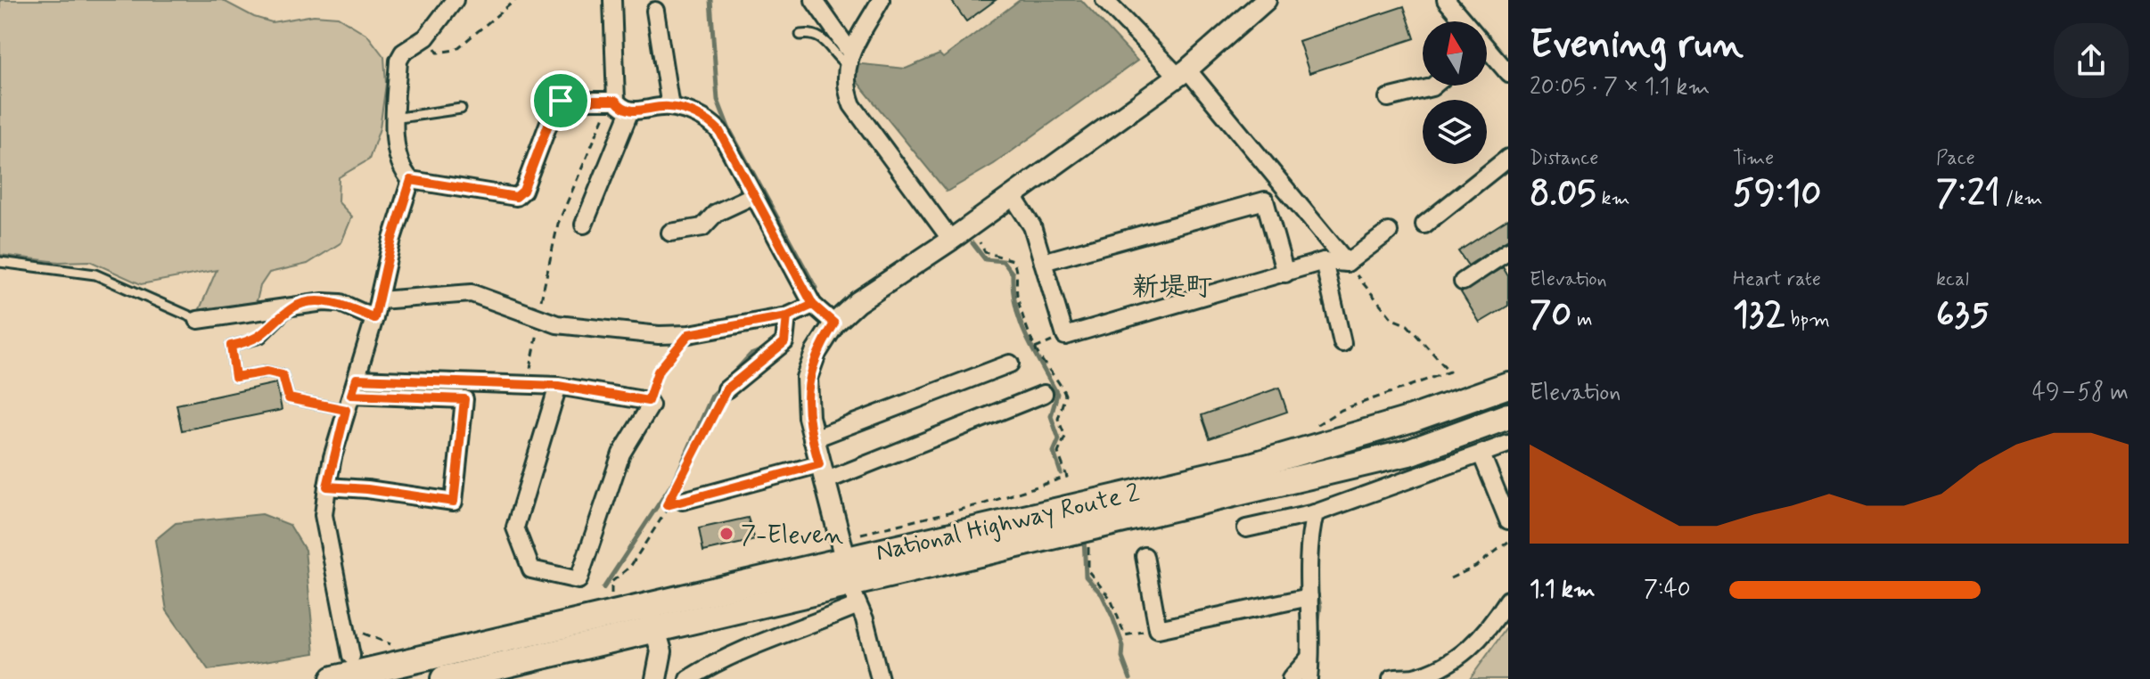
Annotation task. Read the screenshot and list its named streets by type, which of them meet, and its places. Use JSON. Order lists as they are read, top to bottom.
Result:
{
  "streets": {
    "highway": ["National Highway Route 2"]
  },
  "districts": ["新堤町"],
  "places": ["7-Eleven"],
  "north": "top",
  "page": {
    "heading": ["Evening run", "20:05 · 7 × 1.1 km"],
    "stats": [
      ["Distance", "8.05 km"],
      ["Time", "59:10"],
      ["Pace", "7:21 /km"],
      ["Elevation", "70 m"],
      ["Heart rate", "132 bpm"],
      ["kcal", "635"]
    ],
    "chart": ["Elevation", "49–58 m"],
    "list": [
      {
        "name": "1.1 km",
        "note": "7:40"
      }
    ]
  }
}
